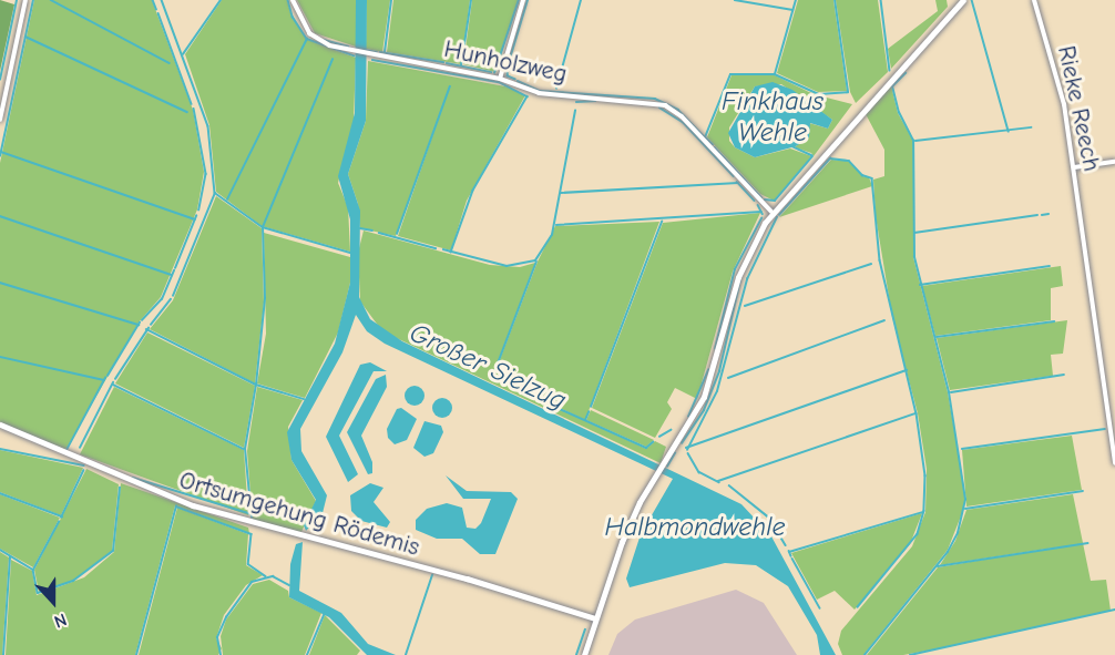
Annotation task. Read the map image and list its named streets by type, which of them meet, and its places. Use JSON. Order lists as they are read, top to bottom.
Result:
{
  "streets": {
    "street": ["Hunholzweg", "Rieke Reech", "Ortsumgehung Rödemis"]
  },
  "water": ["Finkhaus Wehle", "Großer Sielzug", "Halbmondwehle"],
  "north": "bottom"
}
